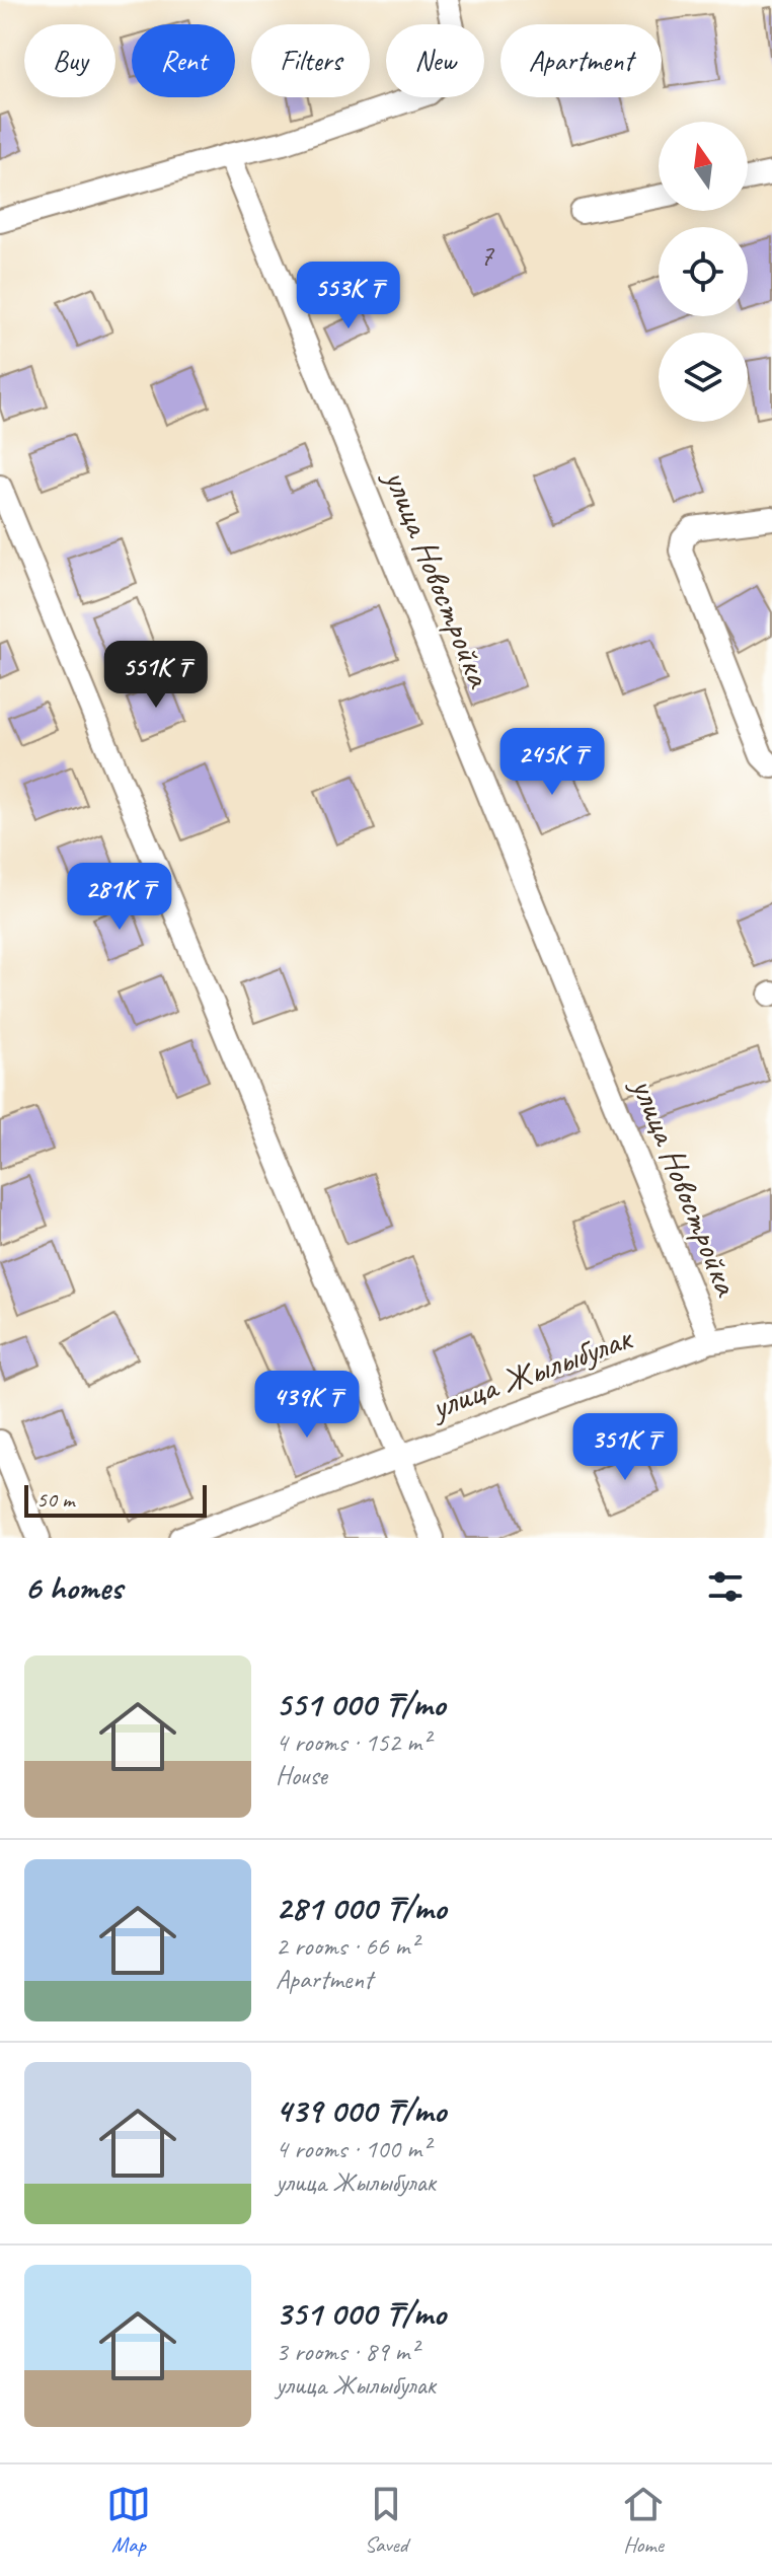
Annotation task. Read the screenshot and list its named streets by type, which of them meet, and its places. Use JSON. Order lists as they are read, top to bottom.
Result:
{
  "streets": {
    "street": ["улица Новостройка", "улица Жылыбулак"]
  },
  "crossings": [
    ["улица Новостройка", "улица Жылыбулак"]
  ],
  "house_numbers": ["7"],
  "scale_bar": "50 m",
  "north": "top",
  "page": {
    "chip": [
      "Buy",
      "Rent",
      "Filters",
      "New",
      "Apartment"
    ],
    "price": [
      "553K ₸",
      "551K ₸",
      "245K ₸",
      "281K ₸",
      "439K ₸",
      "351K ₸"
    ],
    "scale": "50 m",
    "heading": "6 homes",
    "list": [
      {
        "name": "551 000 ₸/mo",
        "note": "4 rooms · 152 m² · House"
      },
      {
        "name": "281 000 ₸/mo",
        "note": "2 rooms · 66 m² · Apartment"
      },
      {
        "name": "439 000 ₸/mo",
        "note": "4 rooms · 100 m² · улица Жылыбулак"
      },
      {
        "name": "351 000 ₸/mo",
        "note": "3 rooms · 89 m² · улица Жылыбулак"
      }
    ],
    "tabs": ["Map", "Saved", "Home"]
  }
}
